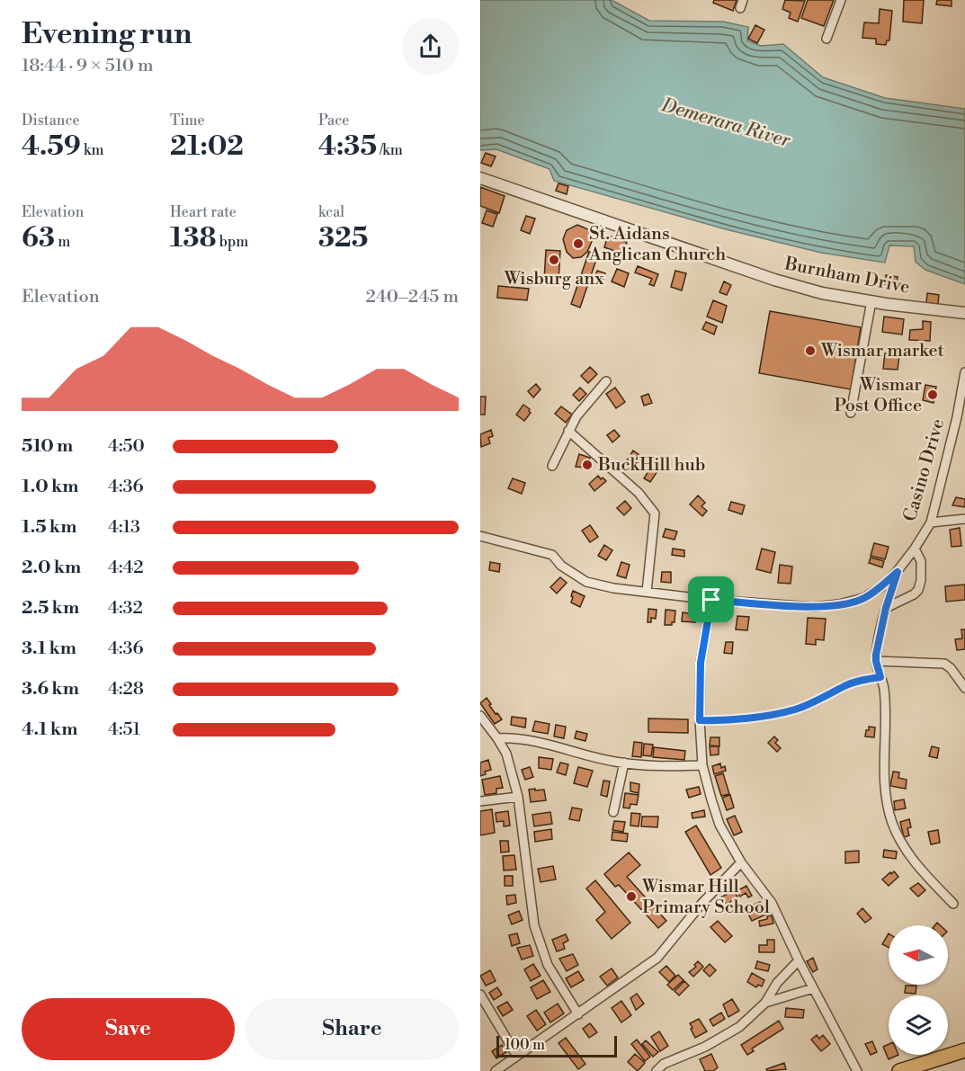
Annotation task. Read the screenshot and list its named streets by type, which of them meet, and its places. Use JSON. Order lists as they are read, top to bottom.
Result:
{
  "streets": {
    "street": ["Burnham Drive", "Casino Drive"]
  },
  "water": ["Demerara River"],
  "places": [
    "St. Aidans Anglican Church",
    "Wisburg anx",
    "Wismar market",
    "Wismar Post Office",
    "BuckHill hub",
    "Wismar Hill Primary School"
  ],
  "scale_bar": "100 m",
  "north": "left",
  "page": {
    "heading": ["Evening run", "18:44 · 9 × 510 m"],
    "stats": [
      ["Distance", "4.59 km"],
      ["Time", "21:02"],
      ["Pace", "4:35 /km"],
      ["Elevation", "63 m"],
      ["Heart rate", "138 bpm"],
      ["kcal", "325"]
    ],
    "chart": ["Elevation", "240–245 m"],
    "list": [
      {
        "name": "510 m",
        "note": "4:50"
      },
      {
        "name": "1.0 km",
        "note": "4:36"
      },
      {
        "name": "1.5 km",
        "note": "4:13"
      },
      {
        "name": "2.0 km",
        "note": "4:42"
      },
      {
        "name": "2.5 km",
        "note": "4:32"
      },
      {
        "name": "3.1 km",
        "note": "4:36"
      },
      {
        "name": "3.6 km",
        "note": "4:28"
      },
      {
        "name": "4.1 km",
        "note": "4:51"
      }
    ],
    "buttons": ["Save", "Share"],
    "scale": "100 m"
  }
}
